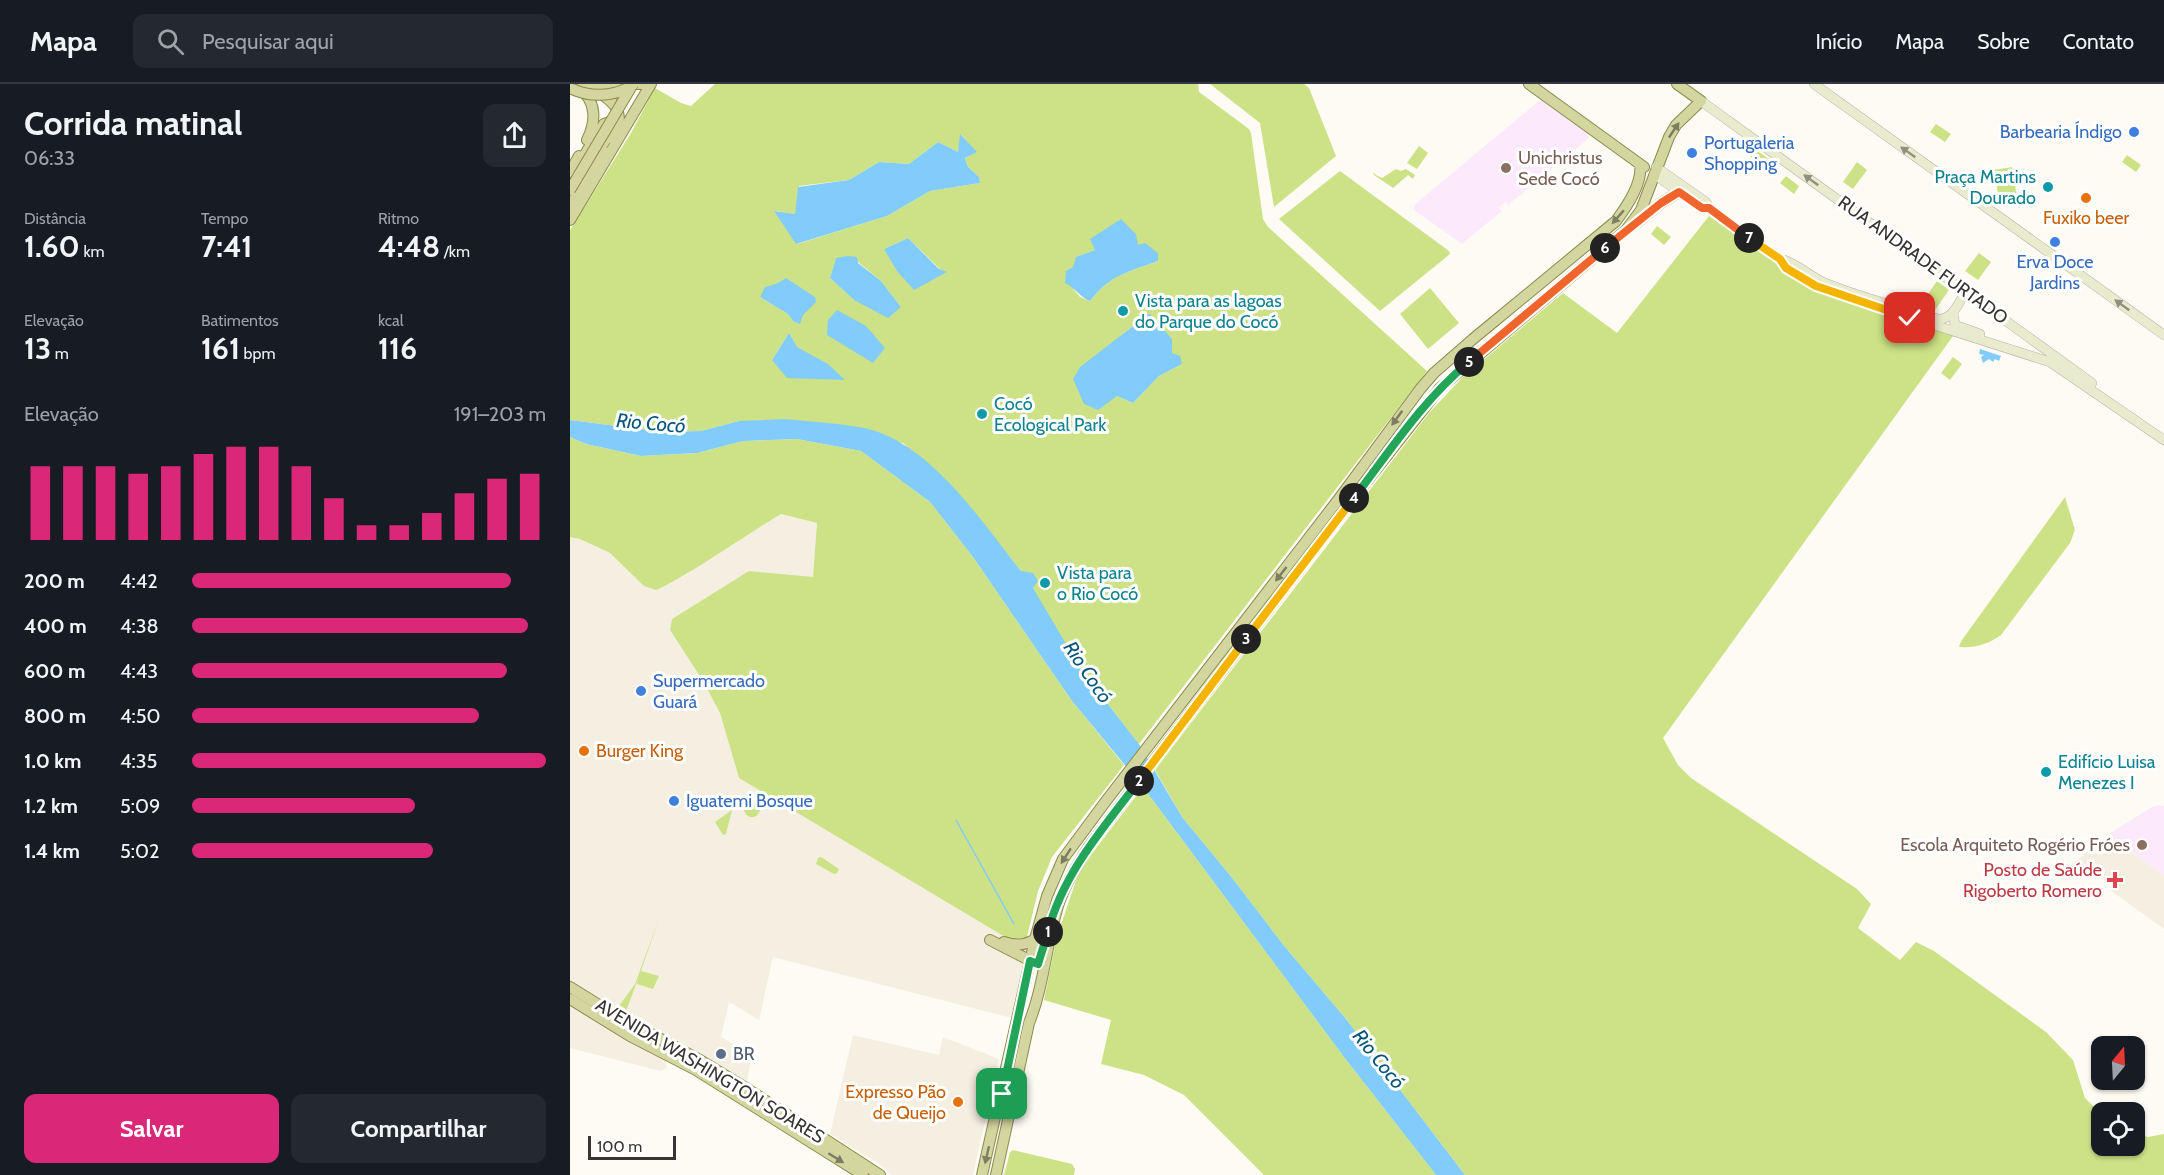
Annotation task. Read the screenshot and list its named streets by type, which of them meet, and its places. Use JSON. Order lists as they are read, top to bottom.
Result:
{
  "streets": {
    "main road": ["RUA ANDRADE FURTADO", "AVENIDA WASHINGTON SOARES"]
  },
  "one_way": ["RUA ANDRADE FURTADO"],
  "water": ["Rio Cocó"],
  "places": {
    "other": [
      "Barbearia Índigo",
      "Portugaleria Shopping",
      "Unichristus Sede Cocó",
      "Praça Martins Dourado",
      "Fuxiko beer",
      "Erva Doce Jardins",
      "Vista para as lagoas do Parque do Cocó",
      "Cocó Ecological Park",
      "Vista para o Rio Cocó",
      "Supermercado Guará",
      "Burger King",
      "Edifício Luisa Menezes I",
      "Iguatemi Bosque",
      "Escola Arquiteto Rogério Fróes",
      "BR",
      "Expresso Pão de Queijo"
    ],
    "health": ["Posto de Saúde Rigoberto Romero"]
  },
  "scale_bar": "100 m",
  "north": "top",
  "page": {
    "header": "Mapa",
    "search": "Pesquisar aqui",
    "nav": [
      "Início",
      "Mapa",
      "Sobre",
      "Contato"
    ],
    "heading": ["Corrida matinal", "06:33"],
    "stats": [
      ["Distância", "1.60 km"],
      ["Tempo", "7:41"],
      ["Ritmo", "4:48 /km"],
      ["Elevação", "13 m"],
      ["Batimentos", "161 bpm"],
      ["kcal", "116"]
    ],
    "pins": [
      "7",
      "6",
      "5",
      "4",
      "3",
      "2",
      "1"
    ],
    "chart": ["Elevação", "191–203 m"],
    "list": [
      {
        "name": "200 m",
        "note": "4:42"
      },
      {
        "name": "400 m",
        "note": "4:38"
      },
      {
        "name": "600 m",
        "note": "4:43"
      },
      {
        "name": "800 m",
        "note": "4:50"
      },
      {
        "name": "1.0 km",
        "note": "4:35"
      },
      {
        "name": "1.2 km",
        "note": "5:09"
      },
      {
        "name": "1.4 km",
        "note": "5:02"
      }
    ],
    "buttons": ["Salvar", "Compartilhar"],
    "scale": "100 m"
  }
}
